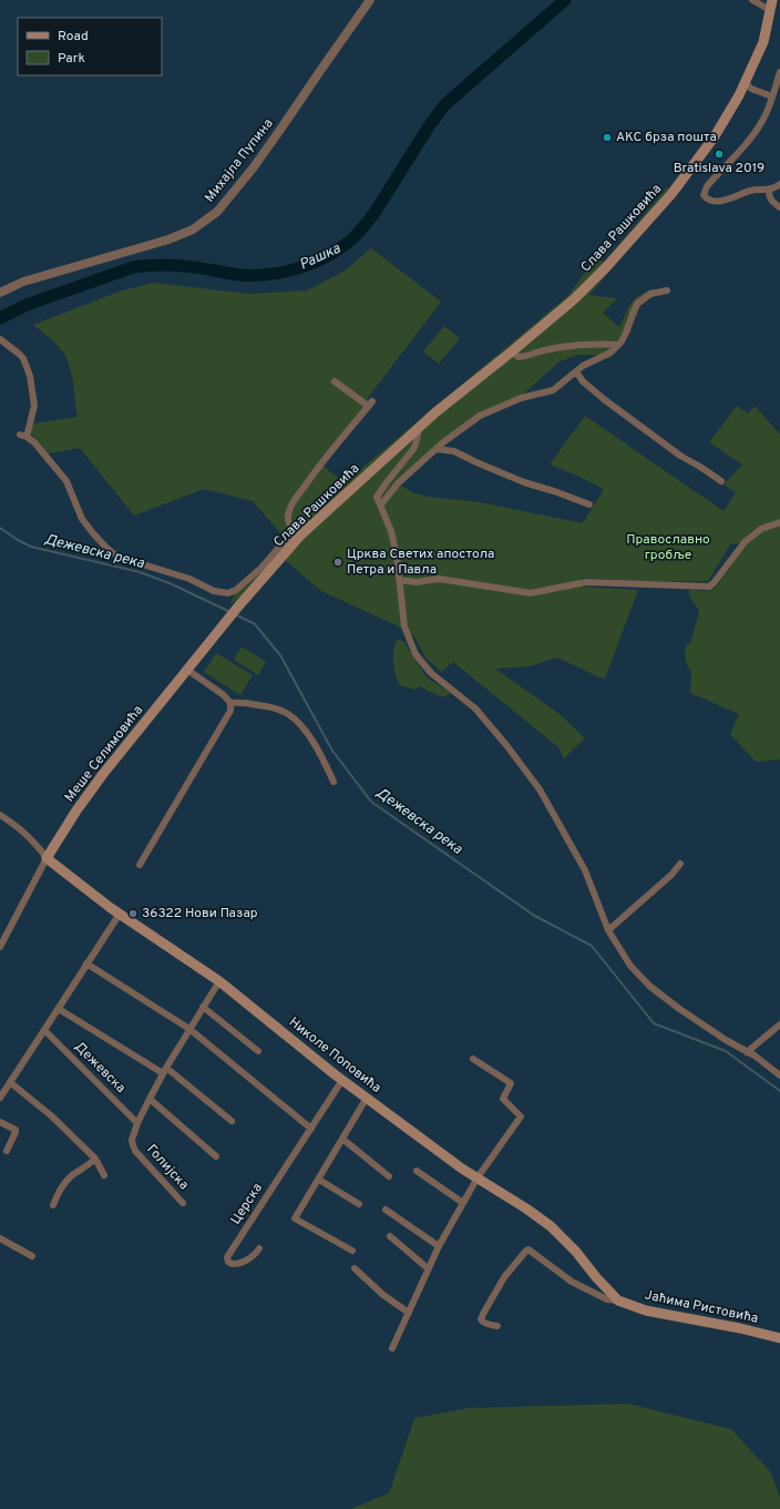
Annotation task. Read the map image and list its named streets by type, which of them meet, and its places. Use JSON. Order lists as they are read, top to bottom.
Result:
{
  "streets": {
    "main road": [
      "Слава Рашковића",
      "Меше Селимовића",
      "Николе Поповића",
      "Јаћима Ристовића"
    ],
    "street": [
      "Михајла Пупина",
      "Дежевска",
      "Голијска",
      "Церска"
    ]
  },
  "crossings": [
    ["Слава Рашковића", "Меше Селимовића"],
    ["Меше Селимовића", "Николе Поповића"],
    ["Николе Поповића", "Голијска"],
    ["Николе Поповића", "Церска"],
    ["Николе Поповића", "Јаћима Ристовића"],
    ["Дежевска", "Голијска"]
  ],
  "water": ["Рашка", "Дежевска река"],
  "parks": ["Православно гробље"],
  "places": [
    "АКС брза пошта",
    "Bratislava 2019",
    "Црква Светих апостола Петра и Павла",
    "36322 Нови Пазар"
  ],
  "legend": ["Road", "Park"]
}
